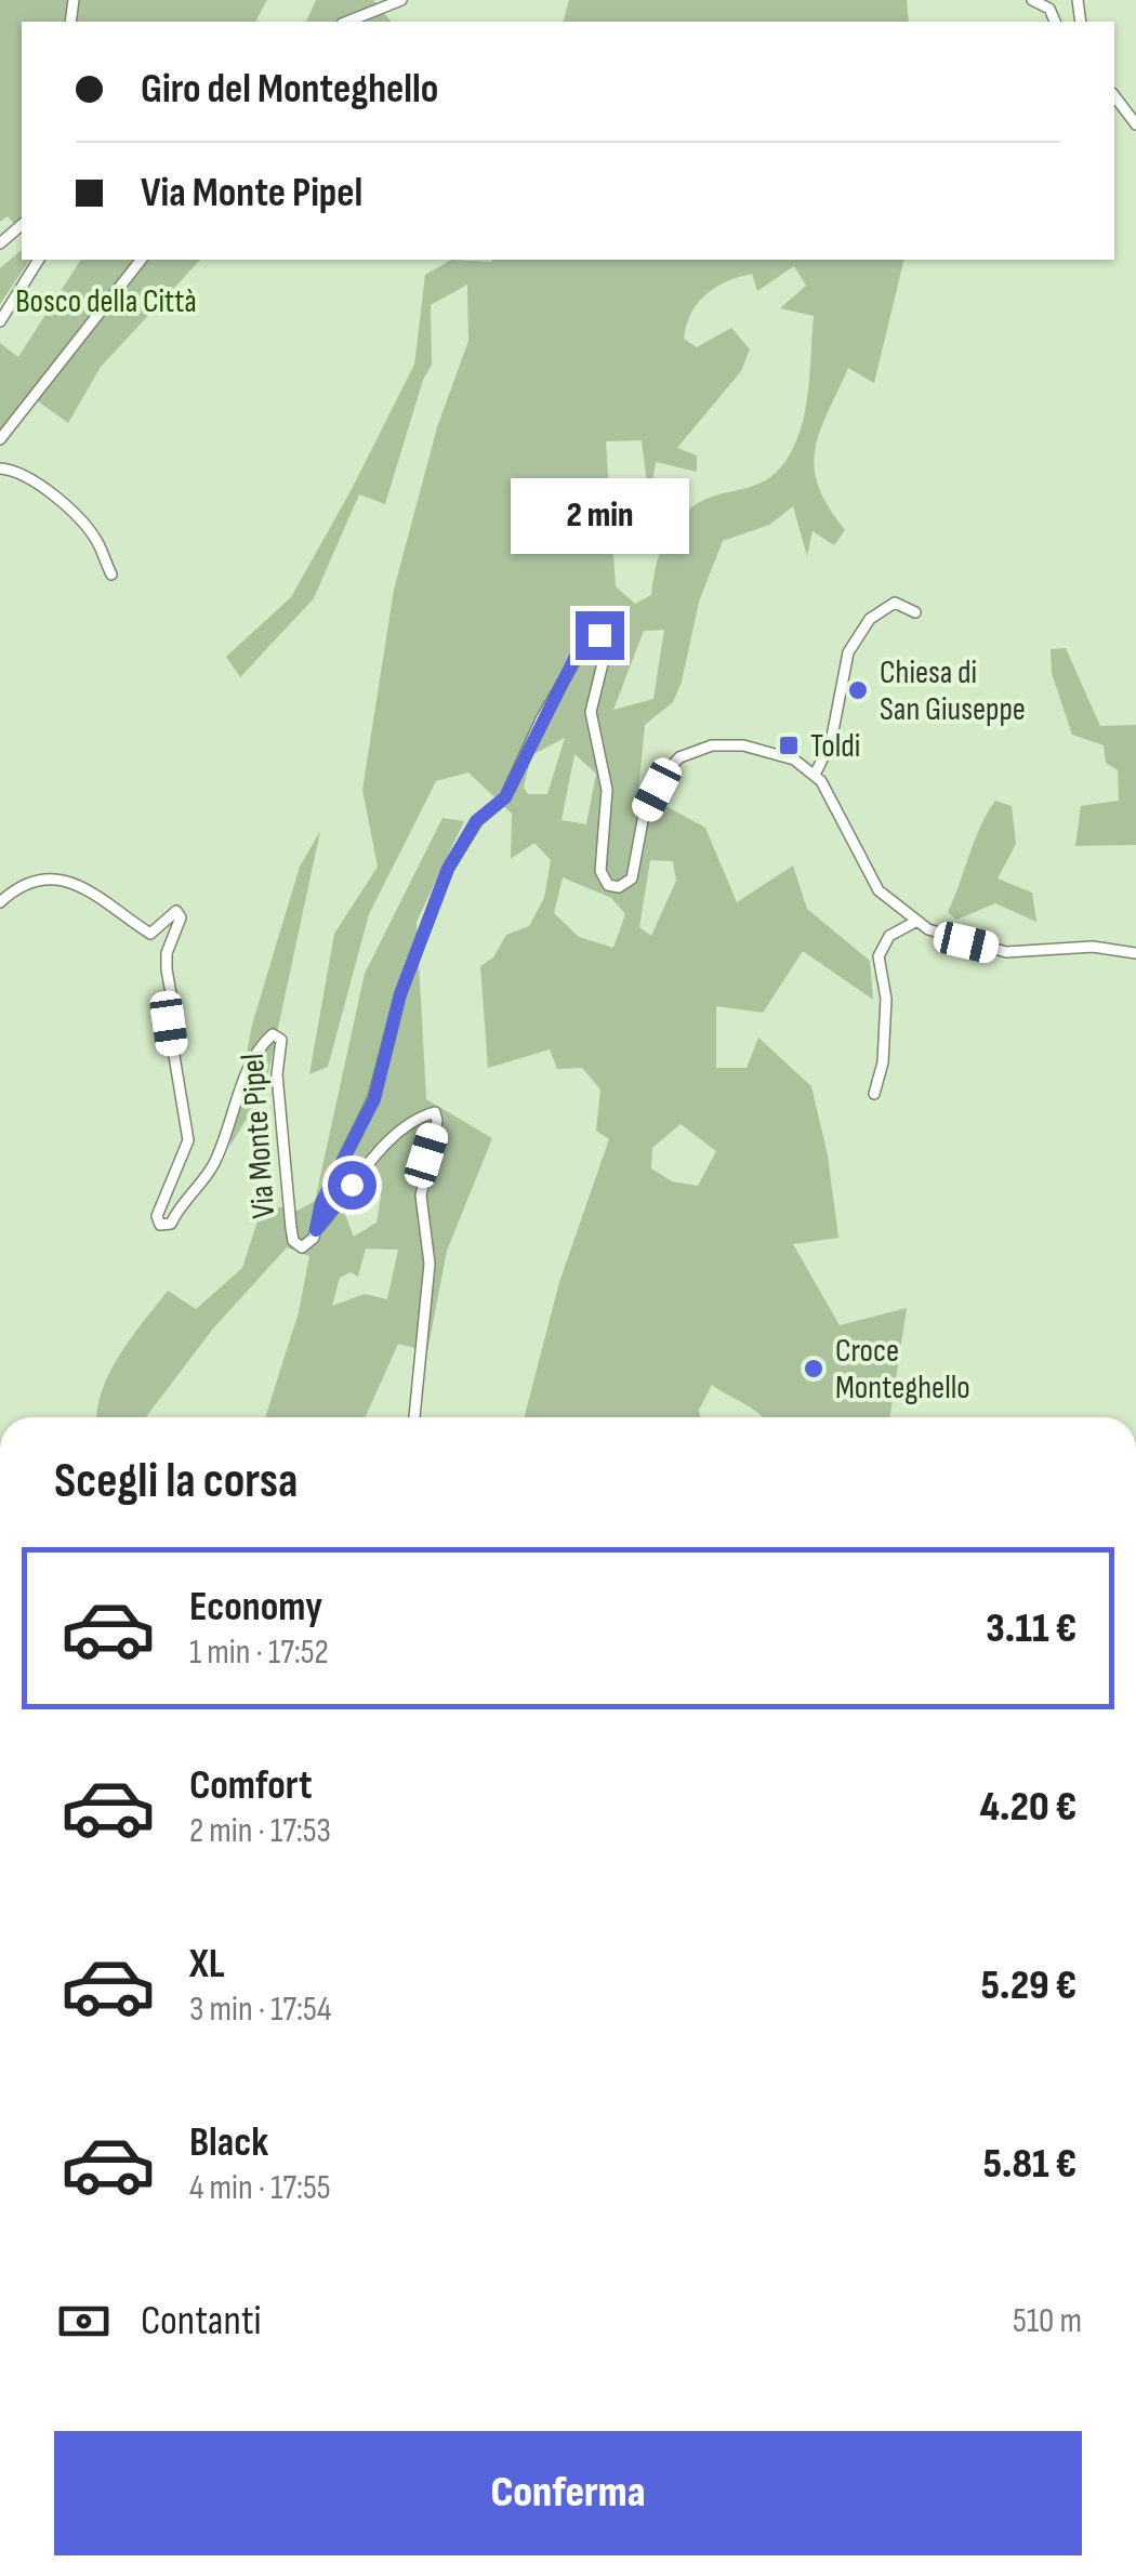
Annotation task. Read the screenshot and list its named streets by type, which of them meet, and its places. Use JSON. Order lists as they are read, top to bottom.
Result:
{
  "streets": {
    "street": ["Via Monte Pipel"]
  },
  "parks": ["Bosco della Città"],
  "places": {
    "other": ["Chiesa di San Giuseppe", "Croce Monteghello"],
    "transit": ["Toldi"]
  },
  "page": {
    "banner": ["Giro del Monteghello", "Via Monte Pipel"],
    "bubble": "2 min",
    "heading": "Scegli la corsa",
    "list": [
      {
        "name": "Economy",
        "note": "1 min · 17:52",
        "value": "3.11 €"
      },
      {
        "name": "Comfort",
        "note": "2 min · 17:53",
        "value": "4.20 €"
      },
      {
        "name": "XL",
        "note": "3 min · 17:54",
        "value": "5.29 €"
      },
      {
        "name": "Black",
        "note": "4 min · 17:55",
        "value": "5.81 €"
      }
    ],
    "pay": ["Contanti", "510 m"],
    "buttons": "Conferma"
  }
}
